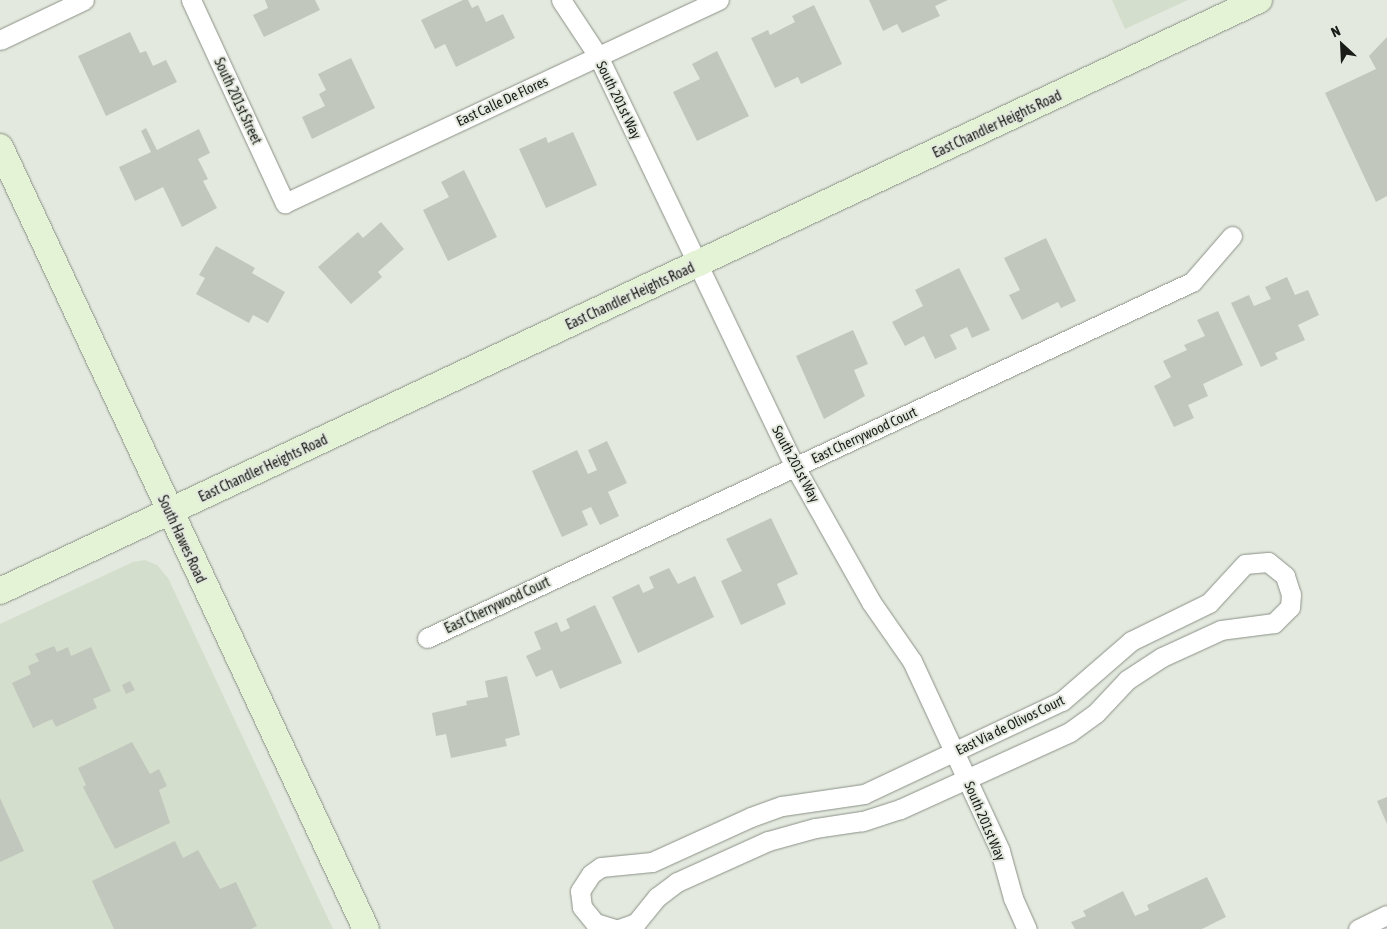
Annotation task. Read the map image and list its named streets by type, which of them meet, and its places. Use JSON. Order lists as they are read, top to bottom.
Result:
{
  "streets": {
    "main road": ["East Chandler Heights Road", "South Hawes Road"],
    "street": [
      "South 201st Way",
      "South 201st Street",
      "East Calle De Flores",
      "East Cherrywood Court",
      "East Via de Olivos Court"
    ]
  },
  "crossings": [
    ["South 201st Way", "East Calle De Flores"],
    ["South 201st Way", "East Chandler Heights Road"],
    ["South 201st Way", "East Cherrywood Court"],
    ["South 201st Way", "East Via de Olivos Court"],
    ["South 201st Street", "East Calle De Flores"],
    ["East Chandler Heights Road", "South Hawes Road"]
  ],
  "north": "top left"
}
